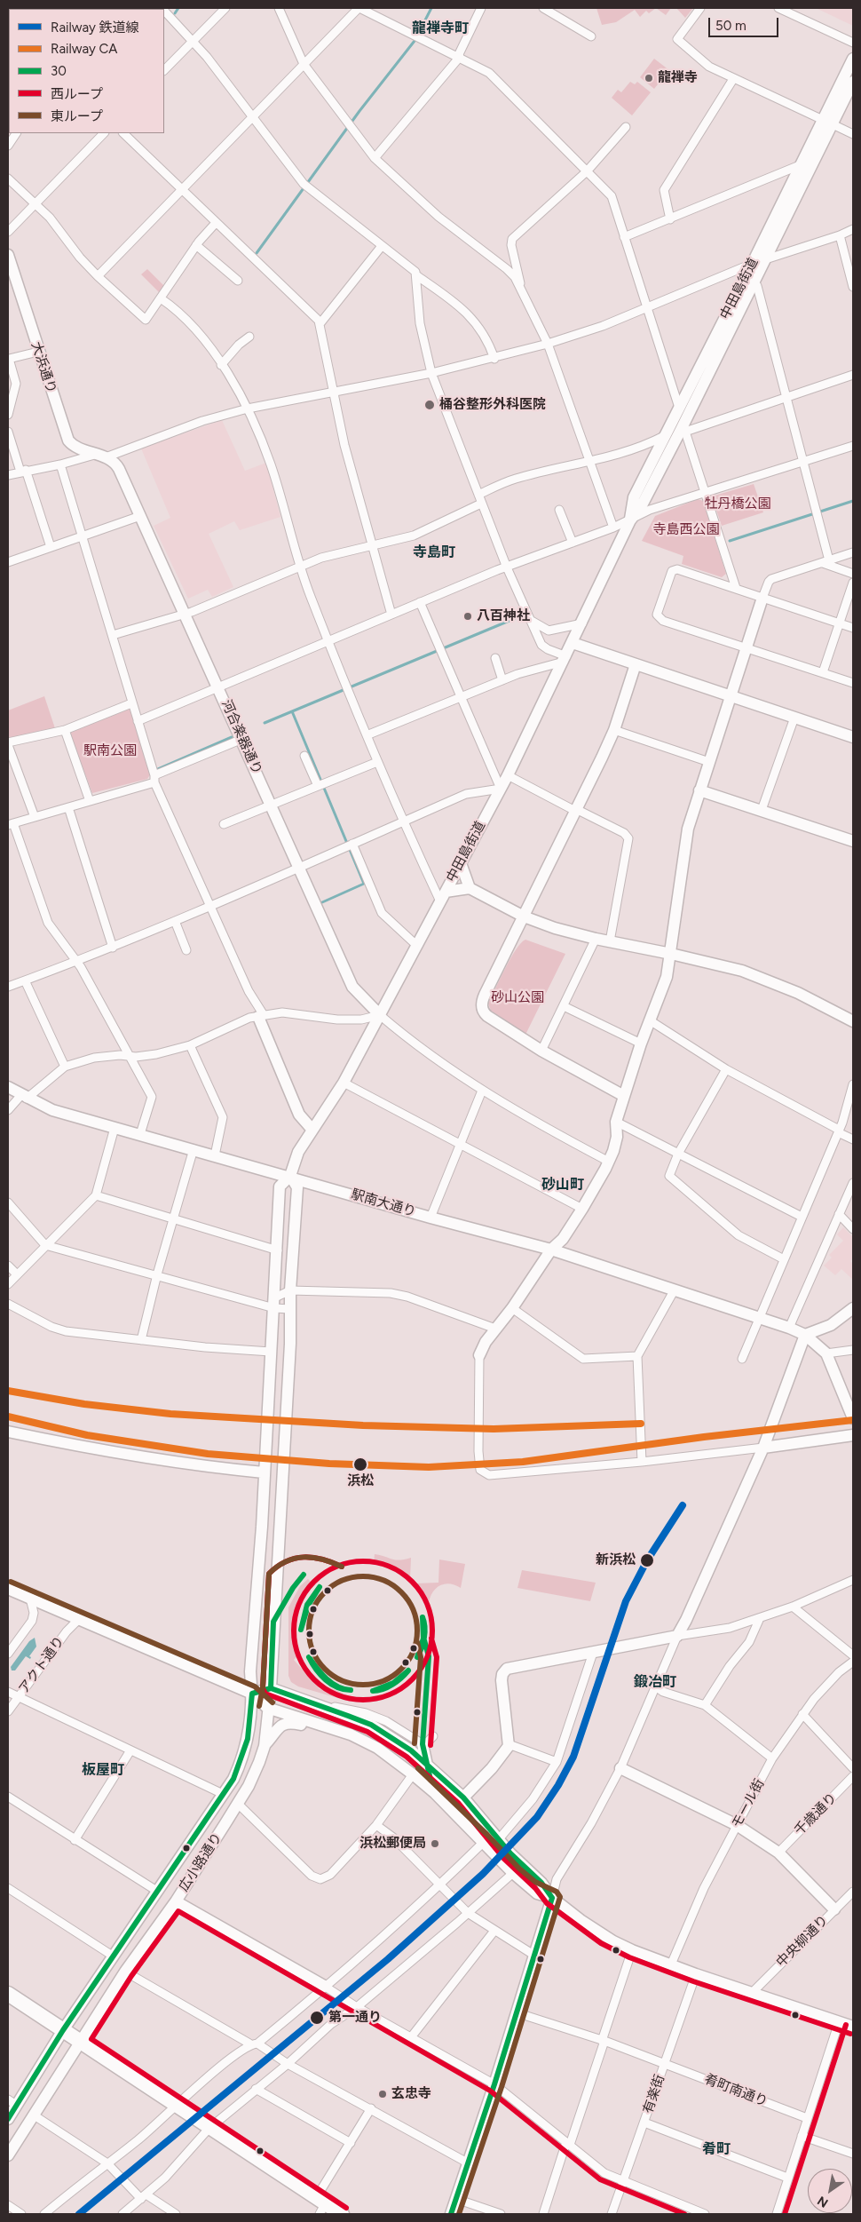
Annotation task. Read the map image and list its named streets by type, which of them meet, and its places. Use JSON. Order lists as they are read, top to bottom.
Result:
{
  "streets": {
    "street": [
      "中田島街道",
      "大浜通り",
      "河合楽器通り",
      "駅南大通り",
      "アクト通り",
      "モール街",
      "千歳通り",
      "広小路通り",
      "中央柳通り",
      "肴町南通り",
      "有楽街"
    ]
  },
  "crossings": [
    ["中田島街道", "河合楽器通り"],
    ["中田島街道", "駅南大通り"],
    ["中田島街道", "広小路通り"],
    ["大浜通り", "河合楽器通り"],
    ["駅南大通り", "広小路通り"],
    ["肴町南通り", "有楽街"]
  ],
  "districts": [
    "龍禅寺町",
    "寺島町",
    "砂山町",
    "鍛冶町",
    "板屋町",
    "肴町"
  ],
  "parks": [
    "牡丹橋公園",
    "寺島西公園",
    "駅南公園",
    "砂山公園"
  ],
  "places": [
    "龍禅寺",
    "桶谷整形外科医院",
    "八百神社",
    "浜松",
    "新浜松",
    "浜松郵便局",
    "第一通り",
    "玄忠寺"
  ],
  "lines": [
    "rail line CA",
    "rail line 鉄道線",
    "transit line 西ループ",
    "transit line 東ループ",
    "transit line 30"
  ],
  "legend": [
    "Railway 鉄道線",
    "Railway CA",
    "30",
    "西ループ",
    "東ループ"
  ],
  "scale_bar": "50 m",
  "north": "bottom left"
}
